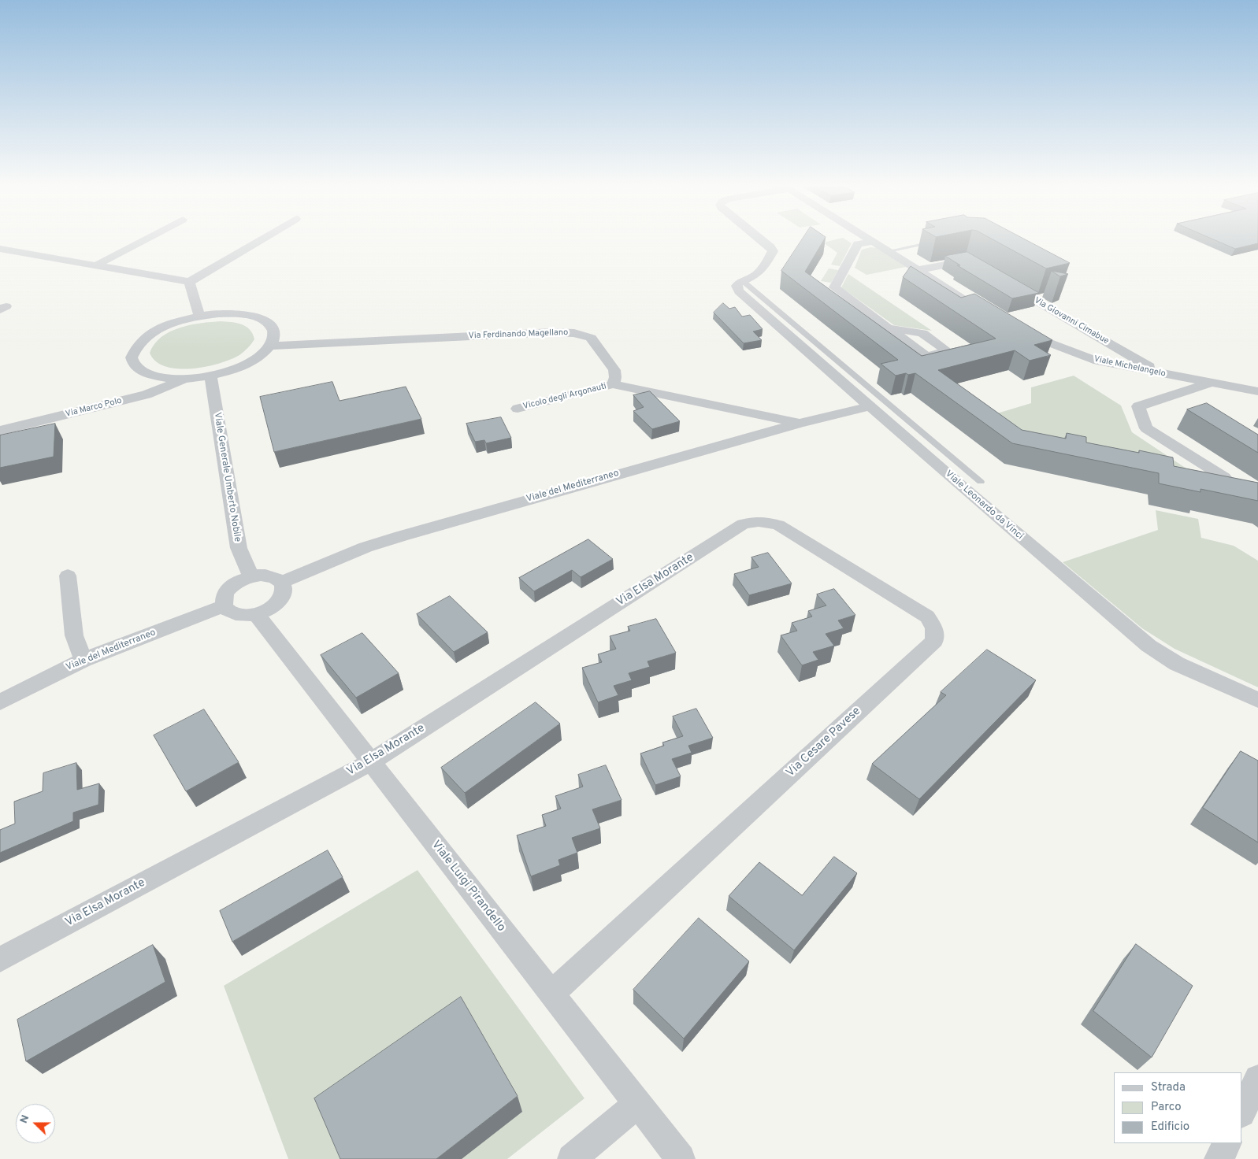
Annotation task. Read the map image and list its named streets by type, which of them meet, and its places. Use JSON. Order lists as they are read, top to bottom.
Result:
{
  "streets": {
    "street": [
      "Via Giovanni Cimabue",
      "Via Ferdinando Magellano",
      "Viale Michelangelo",
      "Vicolo degli Argonauti",
      "Via Marco Polo",
      "Viale Generale Umberto Nobile",
      "Viale del Mediterraneo",
      "Viale Leonardo da Vinci",
      "Via Elsa Morante",
      "Via Cesare Pavese",
      "Viale Luigi Pirandello"
    ]
  },
  "crossings": [
    ["Via Giovanni Cimabue", "Viale Michelangelo"],
    ["Via Ferdinando Magellano", "Vicolo degli Argonauti"],
    ["Viale Generale Umberto Nobile", "Viale del Mediterraneo"],
    ["Viale Generale Umberto Nobile", "Viale Luigi Pirandello"],
    ["Viale del Mediterraneo", "Viale Leonardo da Vinci"],
    ["Viale del Mediterraneo", "Viale Luigi Pirandello"],
    ["Via Elsa Morante", "Via Cesare Pavese"],
    ["Via Elsa Morante", "Viale Luigi Pirandello"],
    ["Via Cesare Pavese", "Viale Luigi Pirandello"]
  ],
  "legend": ["Strada", "Parco", "Edificio"],
  "north": "left"
}
